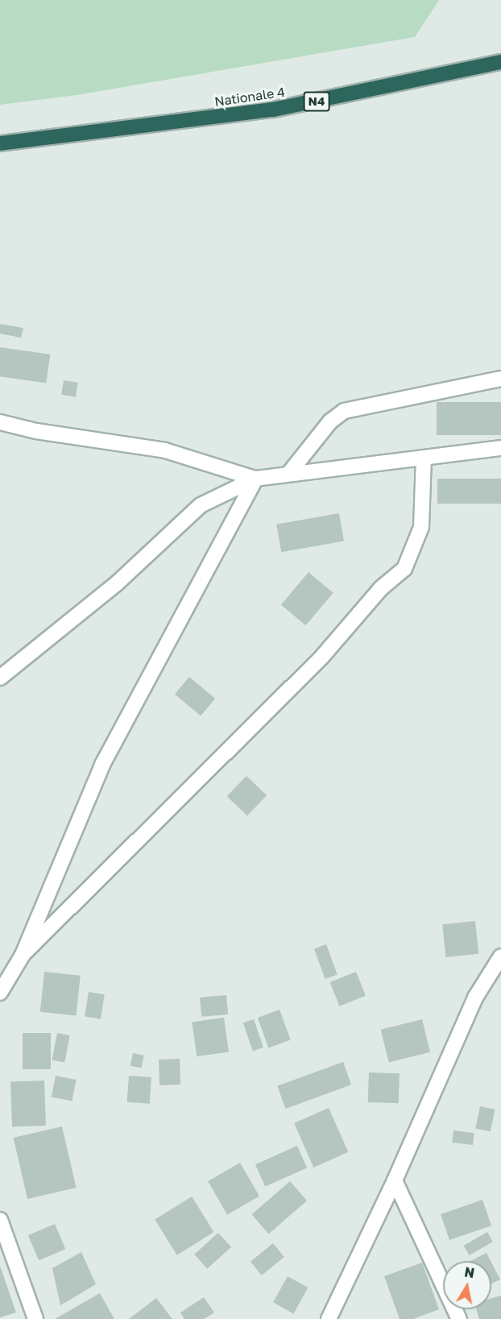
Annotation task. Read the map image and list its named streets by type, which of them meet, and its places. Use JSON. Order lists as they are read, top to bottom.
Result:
{
  "streets": {
    "highway": ["Nationale 4", "N4"]
  },
  "north": "top"
}
